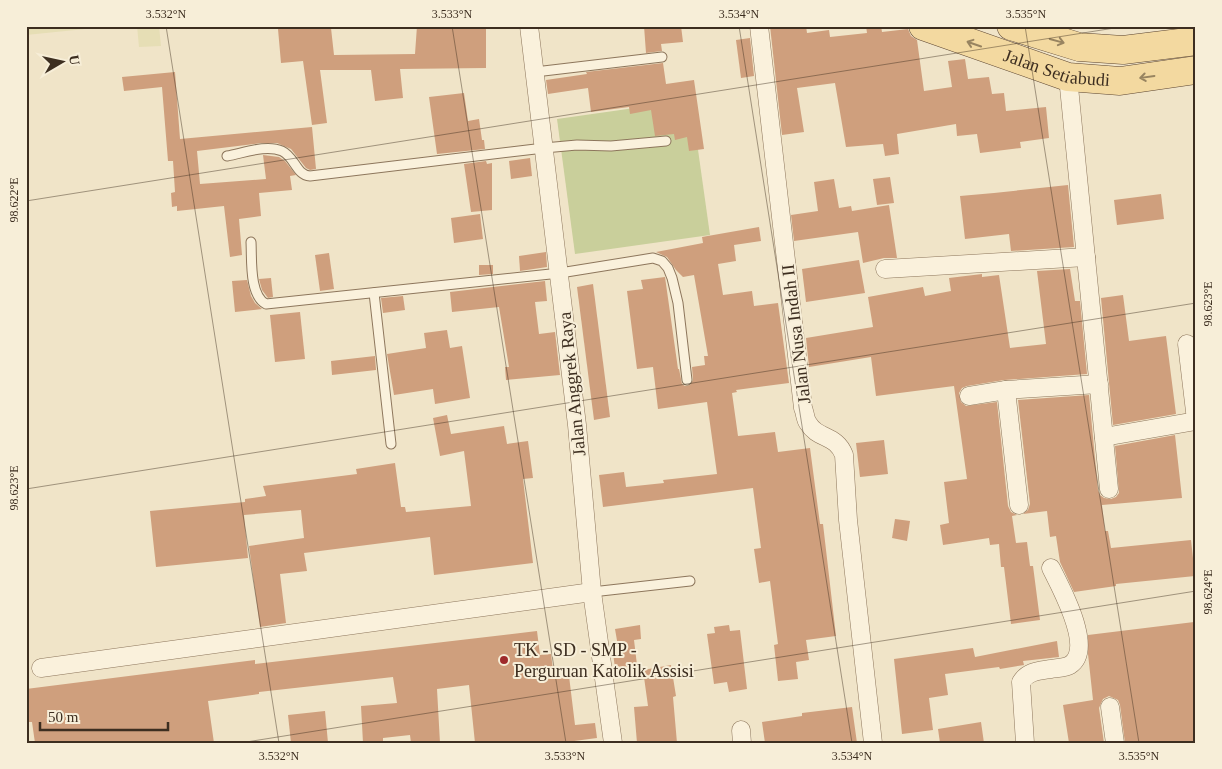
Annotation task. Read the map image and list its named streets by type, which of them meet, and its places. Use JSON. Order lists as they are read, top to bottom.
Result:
{
  "streets": {
    "main road": ["Jalan Setiabudi"],
    "street": ["Jalan Nusa Indah II", "Jalan Anggrek Raya"]
  },
  "places": ["TK - SD - SMP - Perguruan Katolik Assisi"],
  "scale_bar": "50 m",
  "north": "right",
  "coordinates": [
    "3.532°N",
    "3.533°N",
    "3.534°N",
    "3.535°N",
    "98.622°E",
    "98.623°E",
    "98.624°E"
  ]
}
